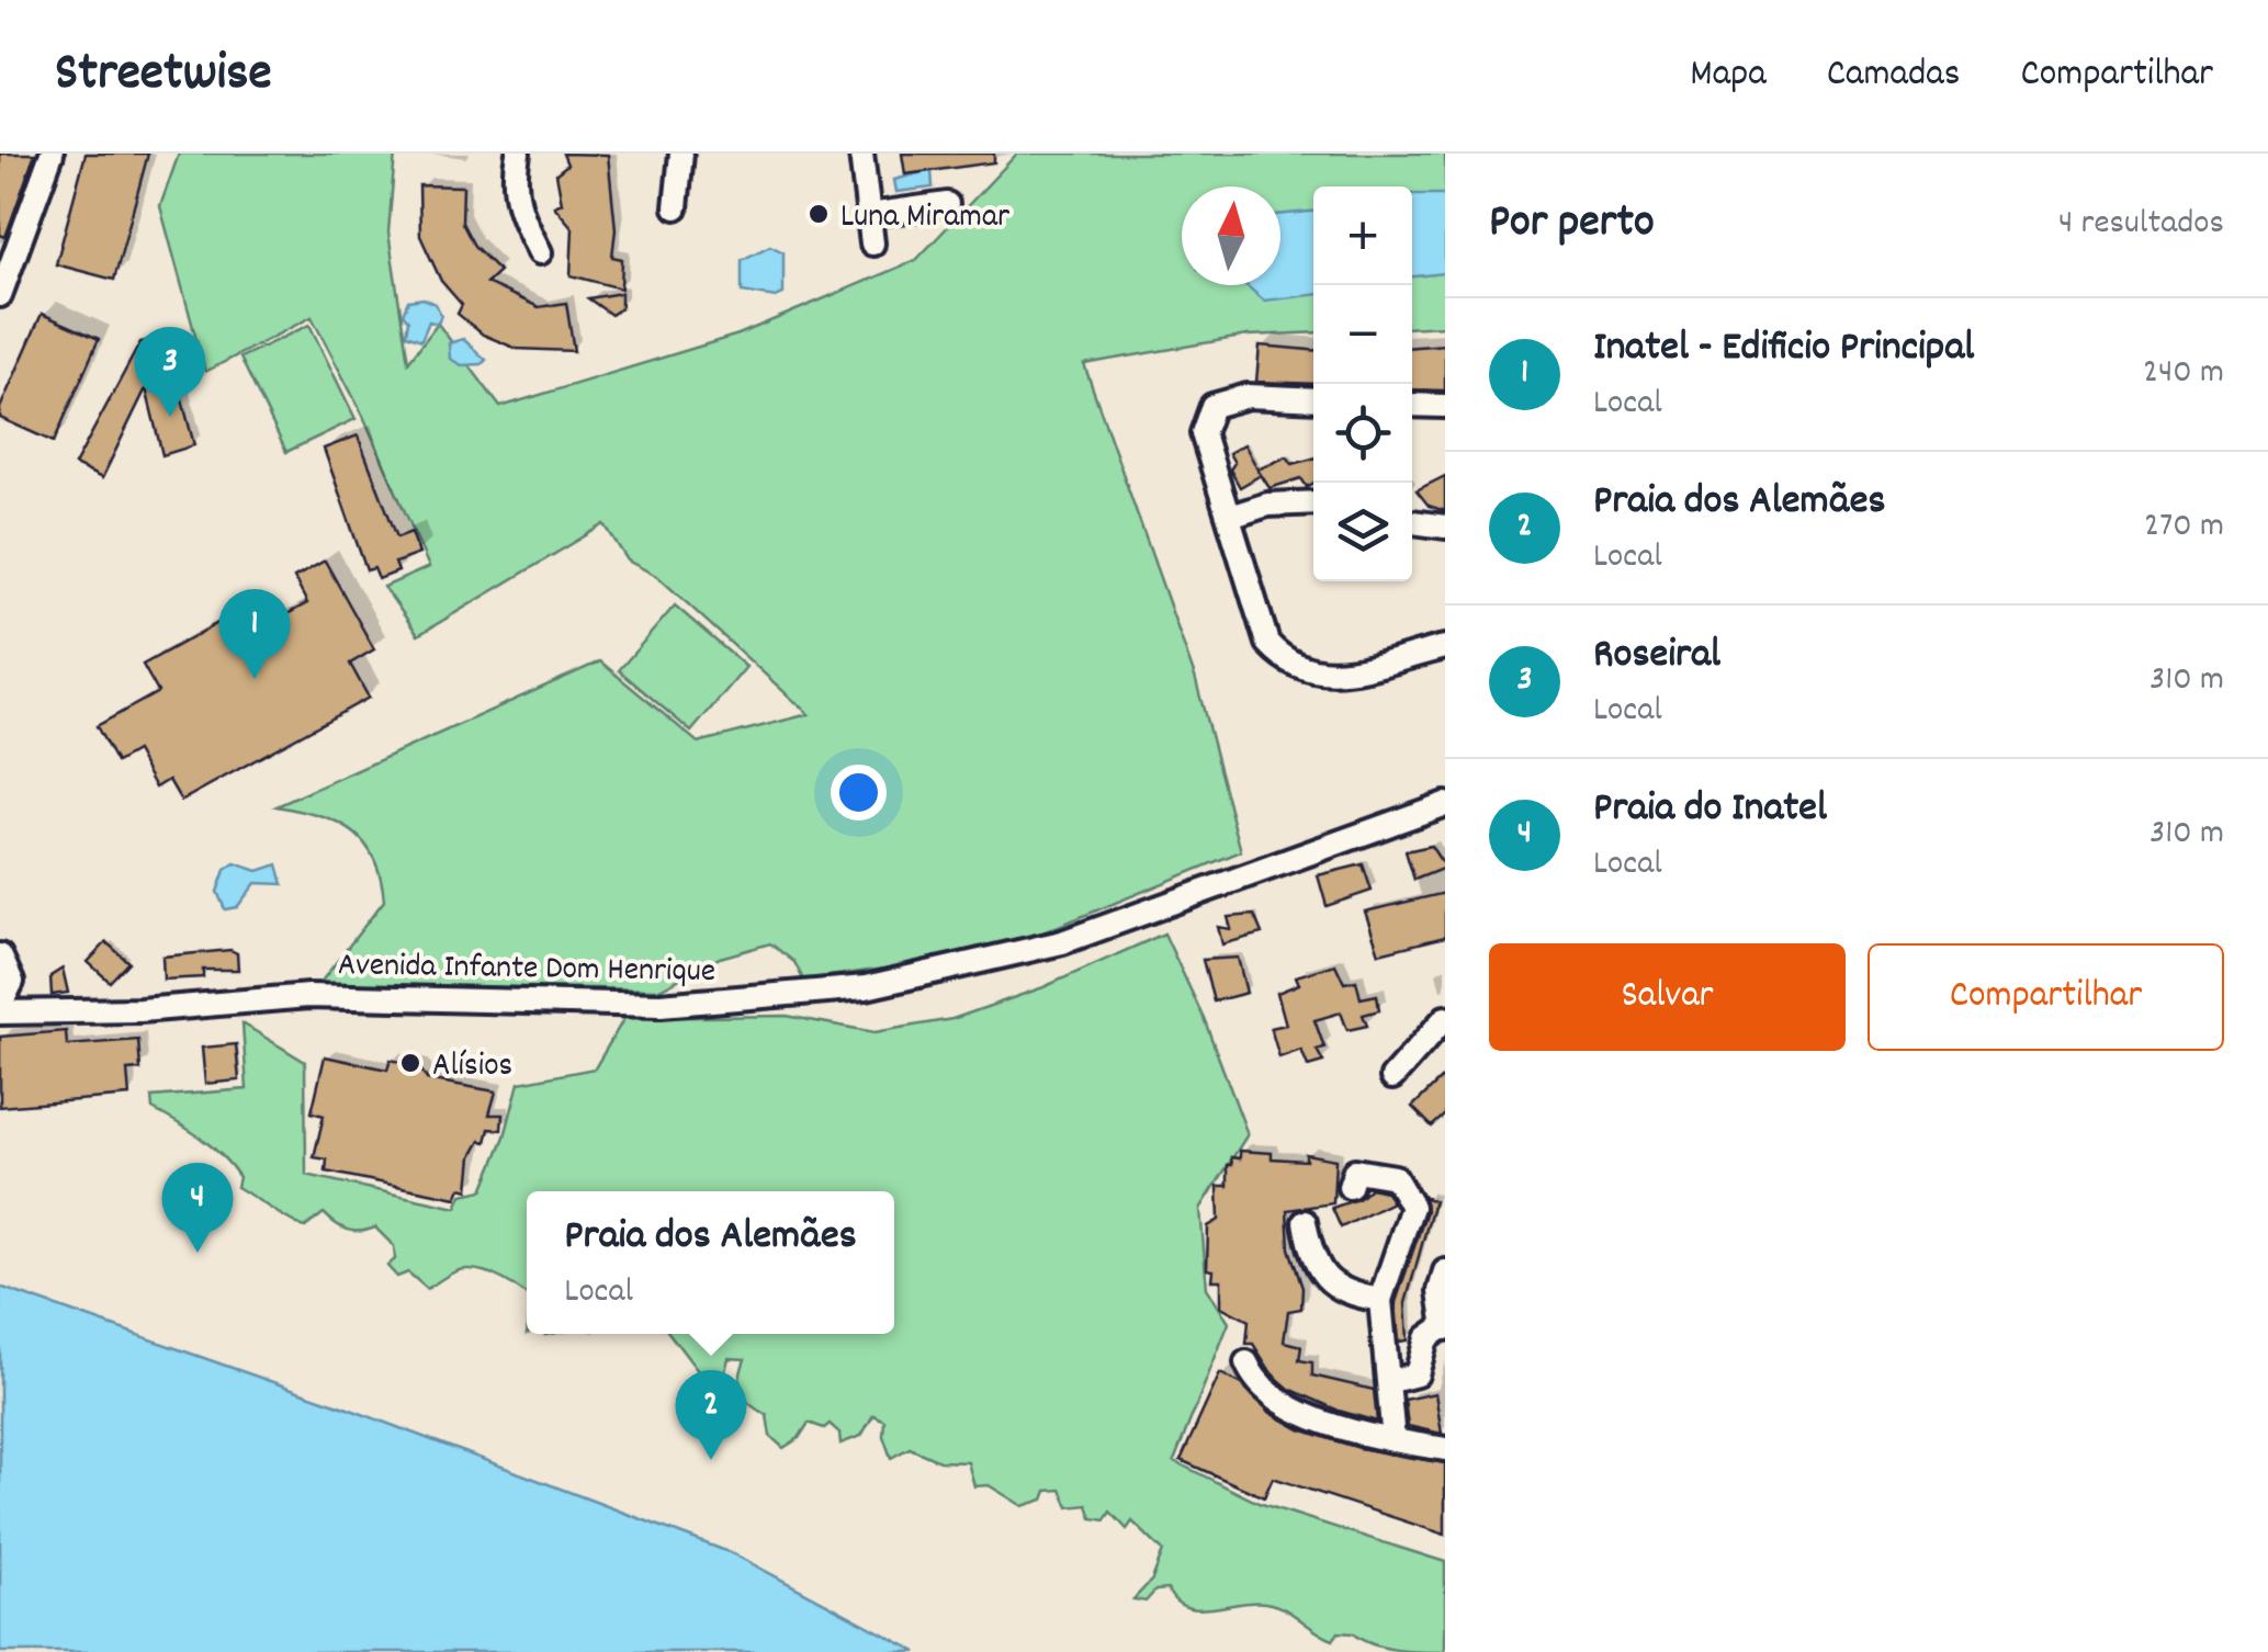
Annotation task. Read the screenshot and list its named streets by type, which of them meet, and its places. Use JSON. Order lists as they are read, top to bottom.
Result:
{
  "streets": {
    "street": ["Avenida Infante Dom Henrique"]
  },
  "places": ["Luna Miramar", "Alísios"],
  "north": "top",
  "page": {
    "header": "Streetwise",
    "nav": ["Mapa", "Camadas", "Compartilhar"],
    "heading": ["Por perto", "4 resultados"],
    "map_buttons": ["+", "−"],
    "list": [
      {
        "mark": "1",
        "name": "Inatel - Edificio Principal",
        "note": "Local",
        "value": "240 m"
      },
      {
        "mark": "2",
        "name": "Praia dos Alemães",
        "note": "Local",
        "value": "270 m"
      },
      {
        "mark": "3",
        "name": "Roseiral",
        "note": "Local",
        "value": "310 m"
      },
      {
        "mark": "4",
        "name": "Praia do Inatel",
        "note": "Local",
        "value": "310 m"
      }
    ],
    "pins": [
      "3",
      "1",
      "4",
      "2"
    ],
    "buttons": ["Salvar", "Compartilhar"],
    "popup": ["Praia dos Alemães", "Local"]
  }
}
